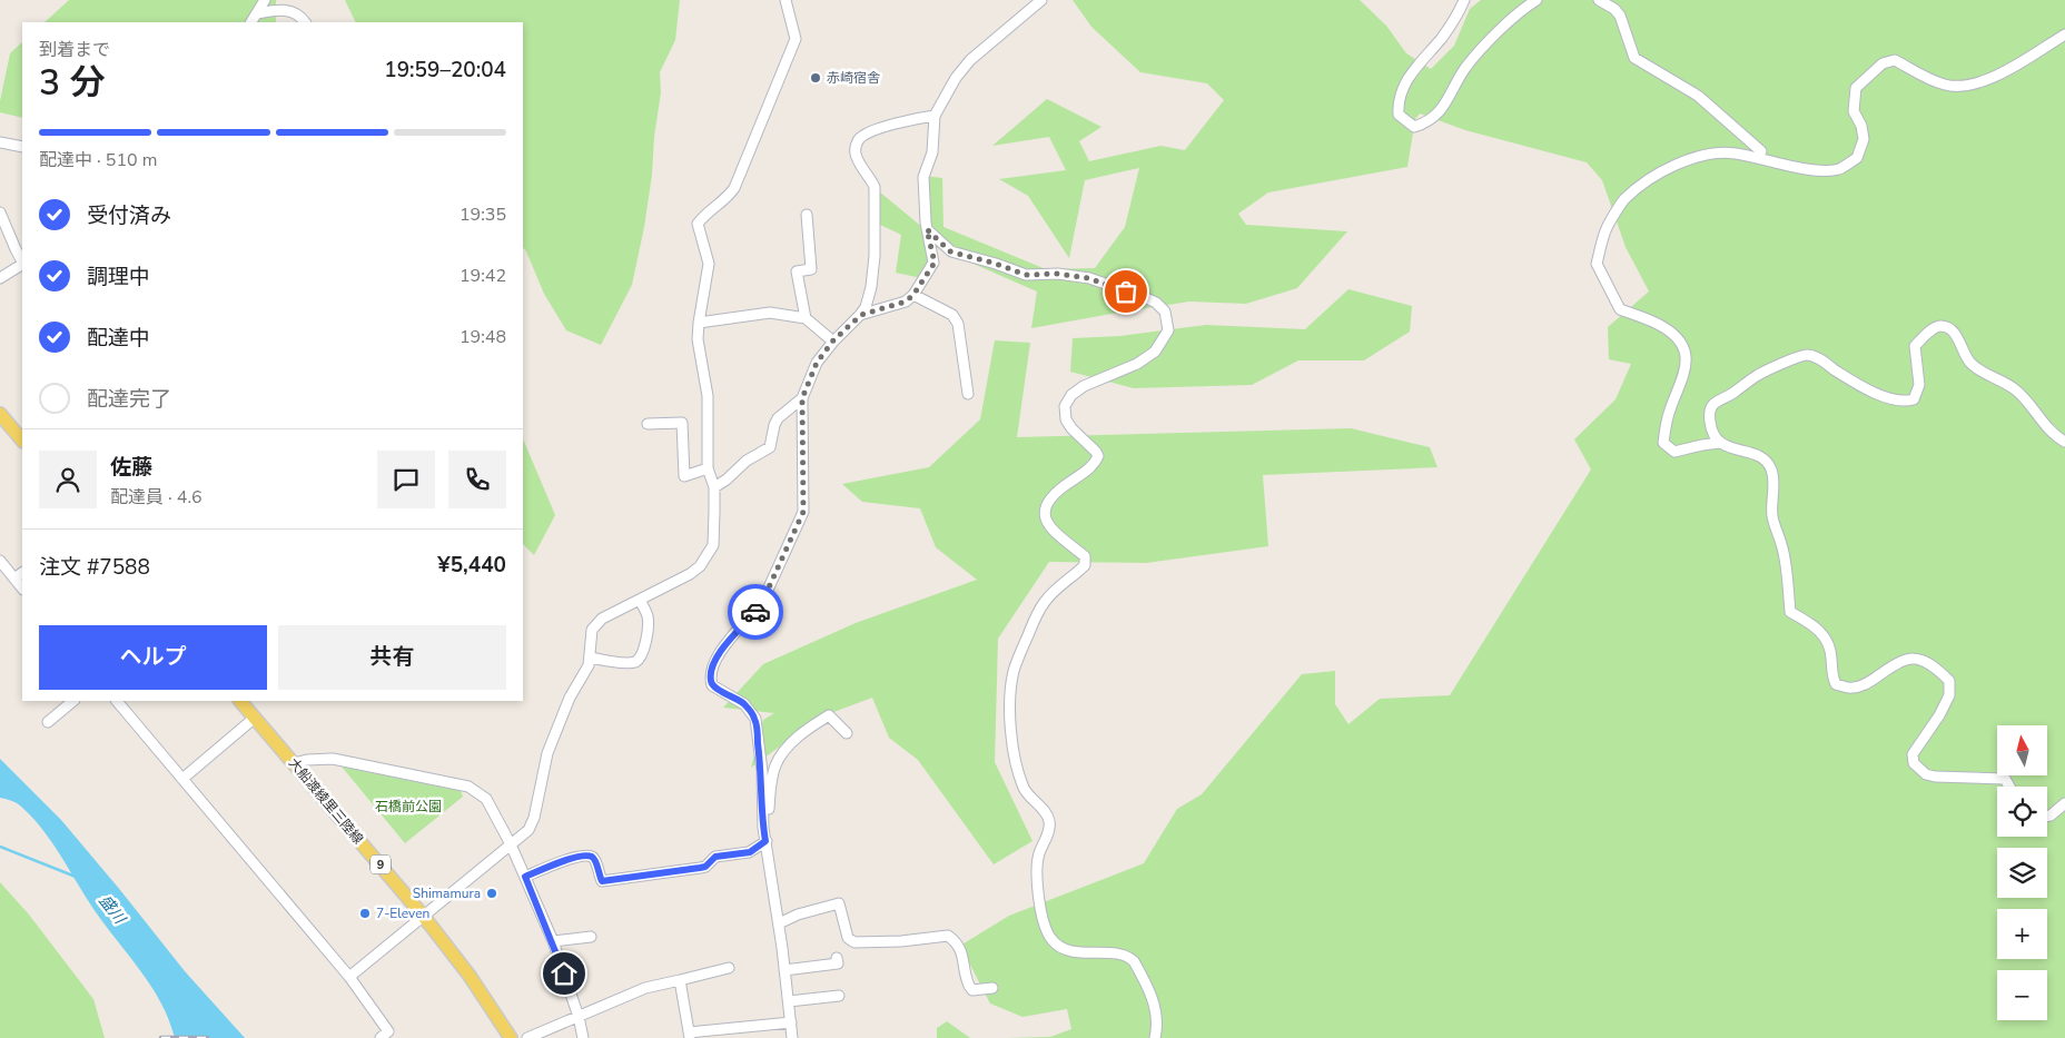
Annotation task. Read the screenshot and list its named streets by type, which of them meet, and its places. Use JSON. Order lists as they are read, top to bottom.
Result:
{
  "streets": {
    "main road": ["大船渡綾里三陸線", "9"]
  },
  "water": ["盛川"],
  "parks": ["石橋前公園"],
  "places": ["赤崎宿舎", "Shimamura", "7-Eleven"],
  "north": "top",
  "page": {
    "heading": ["3 分", "到着まで", "19:59–20:04"],
    "panel": [
      "佐藤",
      "配達員 · 4.6",
      "注文 #7588",
      "¥5,440"
    ],
    "bar": "配達中 · 510 m",
    "list": [
      ["受付済み", "19:35"],
      ["調理中", "19:42"],
      ["配達中", "19:48"],
      "配達完了"
    ],
    "buttons": ["ヘルプ", "共有"],
    "map_buttons": ["+", "−"]
  }
}
